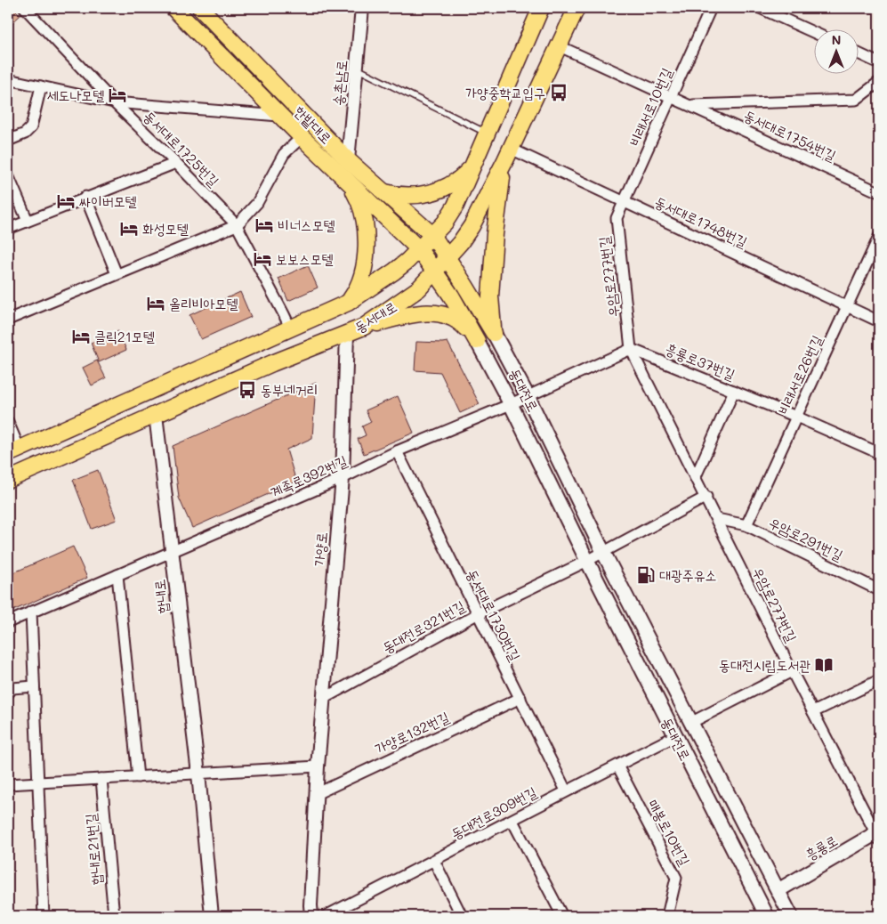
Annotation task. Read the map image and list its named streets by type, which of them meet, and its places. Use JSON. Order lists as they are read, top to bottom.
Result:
{
  "streets": {
    "main road": [
      "한밭대로",
      "동서대로",
      "동대전로",
      "흥룡로"
    ],
    "street": [
      "송촌남로",
      "비래서로10번길",
      "동서대로1754번길",
      "동서대로1725번길",
      "동서대로1748번길",
      "우암로277번길",
      "흥룡로37번길",
      "비래서로26번길",
      "계족로392번길",
      "우암로291번길",
      "가양로",
      "합내로",
      "동서대로1730번길",
      "동대전로321번길",
      "가양로132번길",
      "동대전로309번길",
      "매봉로10번길",
      "합내로21번길"
    ]
  },
  "crossings": [
    ["송촌남로", "한밭대로"],
    ["비래서로10번길", "동서대로1754번길"],
    ["비래서로10번길", "동서대로1748번길"],
    ["비래서로10번길", "우암로277번길"],
    ["한밭대로", "동서대로1725번길"],
    ["한밭대로", "동서대로"],
    ["한밭대로", "동대전로"],
    ["동서대로1754번길", "동서대로"],
    ["동서대로1725번길", "동서대로"],
    ["동서대로1748번길", "동서대로"],
    ["동서대로1748번길", "비래서로26번길"],
    ["우암로277번길", "흥룡로37번길"],
    ["우암로277번길", "동대전로"],
    ["우암로277번길", "우암로291번길"],
    ["우암로277번길", "흥룡로"],
    ["동서대로", "동대전로"],
    ["동서대로", "가양로"],
    ["동서대로", "합내로"],
    ["흥룡로37번길", "비래서로26번길"],
    ["비래서로26번길", "우암로291번길"],
    ["동대전로", "계족로392번길"],
    ["동대전로", "동대전로321번길"],
    ["동대전로", "동대전로309번길"],
    ["동대전로", "흥룡로"],
    ["계족로392번길", "가양로"],
    ["계족로392번길", "합내로"],
    ["계족로392번길", "동서대로1730번길"],
    ["가양로", "동대전로321번길"],
    ["가양로", "가양로132번길"],
    ["동서대로1730번길", "동대전로321번길"],
    ["동서대로1730번길", "가양로132번길"],
    ["동서대로1730번길", "동대전로309번길"],
    ["동대전로309번길", "매봉로10번길"]
  ],
  "places": {
    "bus stop": ["가양중학교입구", "동부네거리"],
    "hotel": [
      "세도나모텔",
      "싸이버모텔",
      "비너스모텔",
      "화성모텔",
      "보보스모텔",
      "올리비아모텔",
      "클릭21모텔"
    ],
    "fuel station": ["대광주유소"],
    "library": ["동대전시립도서관"]
  },
  "north": "top"
}
